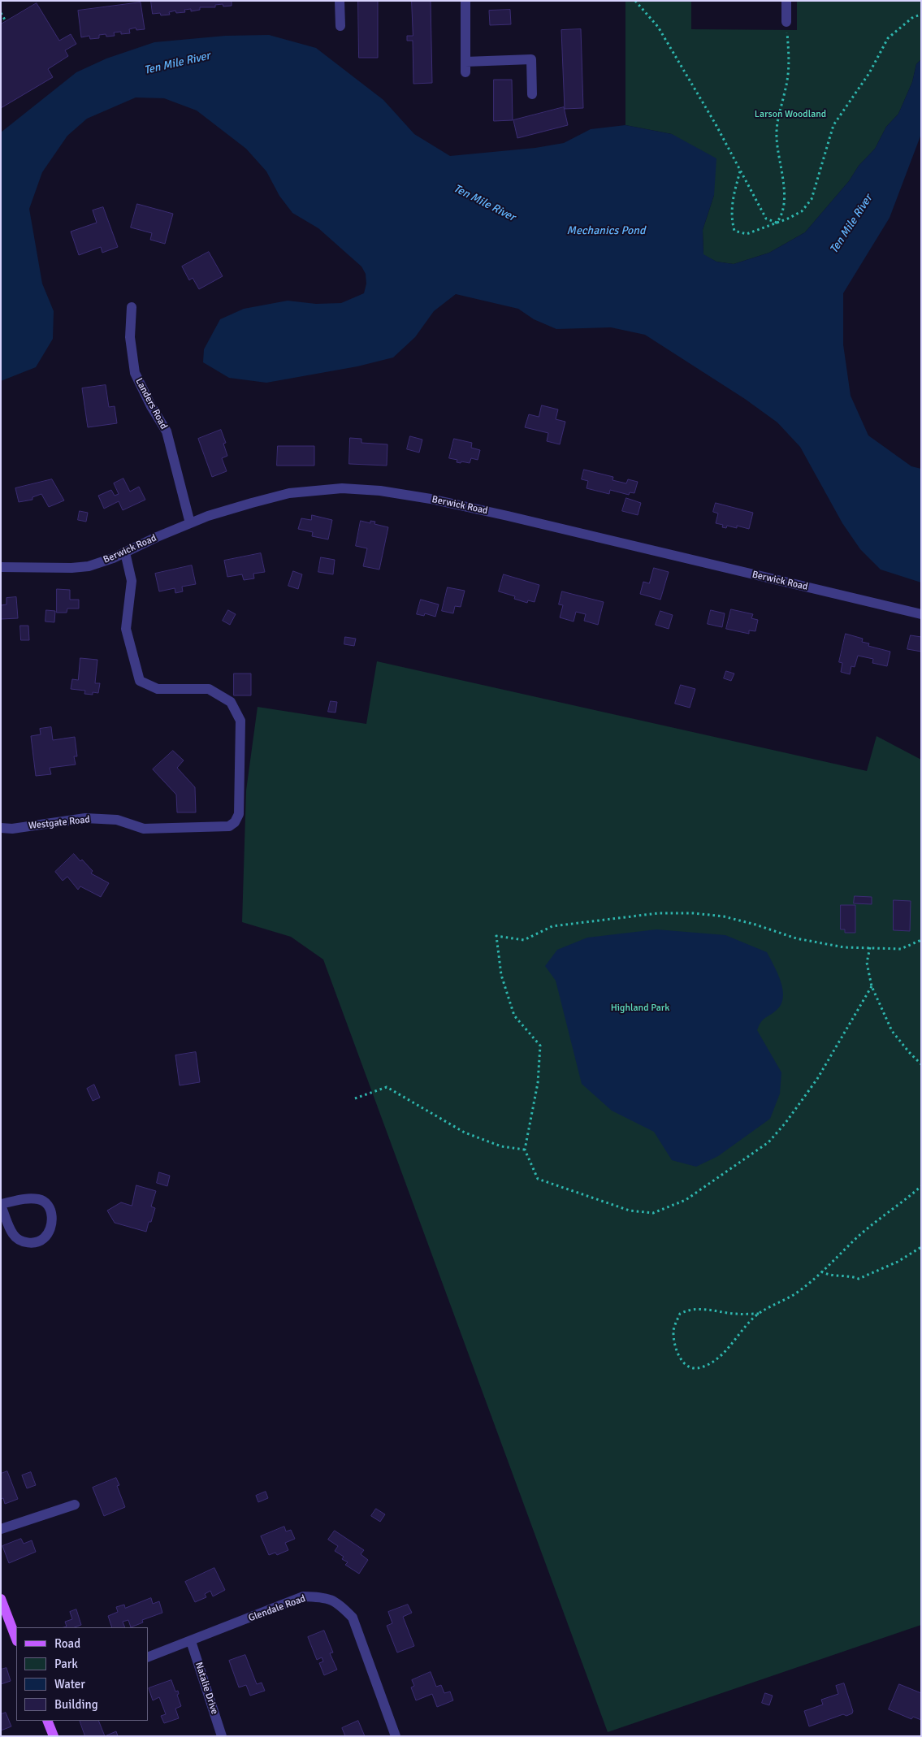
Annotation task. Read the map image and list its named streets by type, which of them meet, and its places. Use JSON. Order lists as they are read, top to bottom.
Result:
{
  "streets": {
    "street": [
      "Landers Road",
      "Berwick Road",
      "Westgate Road",
      "Glendale Road",
      "Natalie Drive"
    ]
  },
  "crossings": [
    ["Landers Road", "Berwick Road"],
    ["Berwick Road", "Westgate Road"],
    ["Glendale Road", "Natalie Drive"]
  ],
  "water": ["Ten Mile River", "Mechanics Pond"],
  "parks": ["Larson Woodland", "Highland Park"],
  "legend": [
    "Road",
    "Park",
    "Water",
    "Building"
  ]
}
